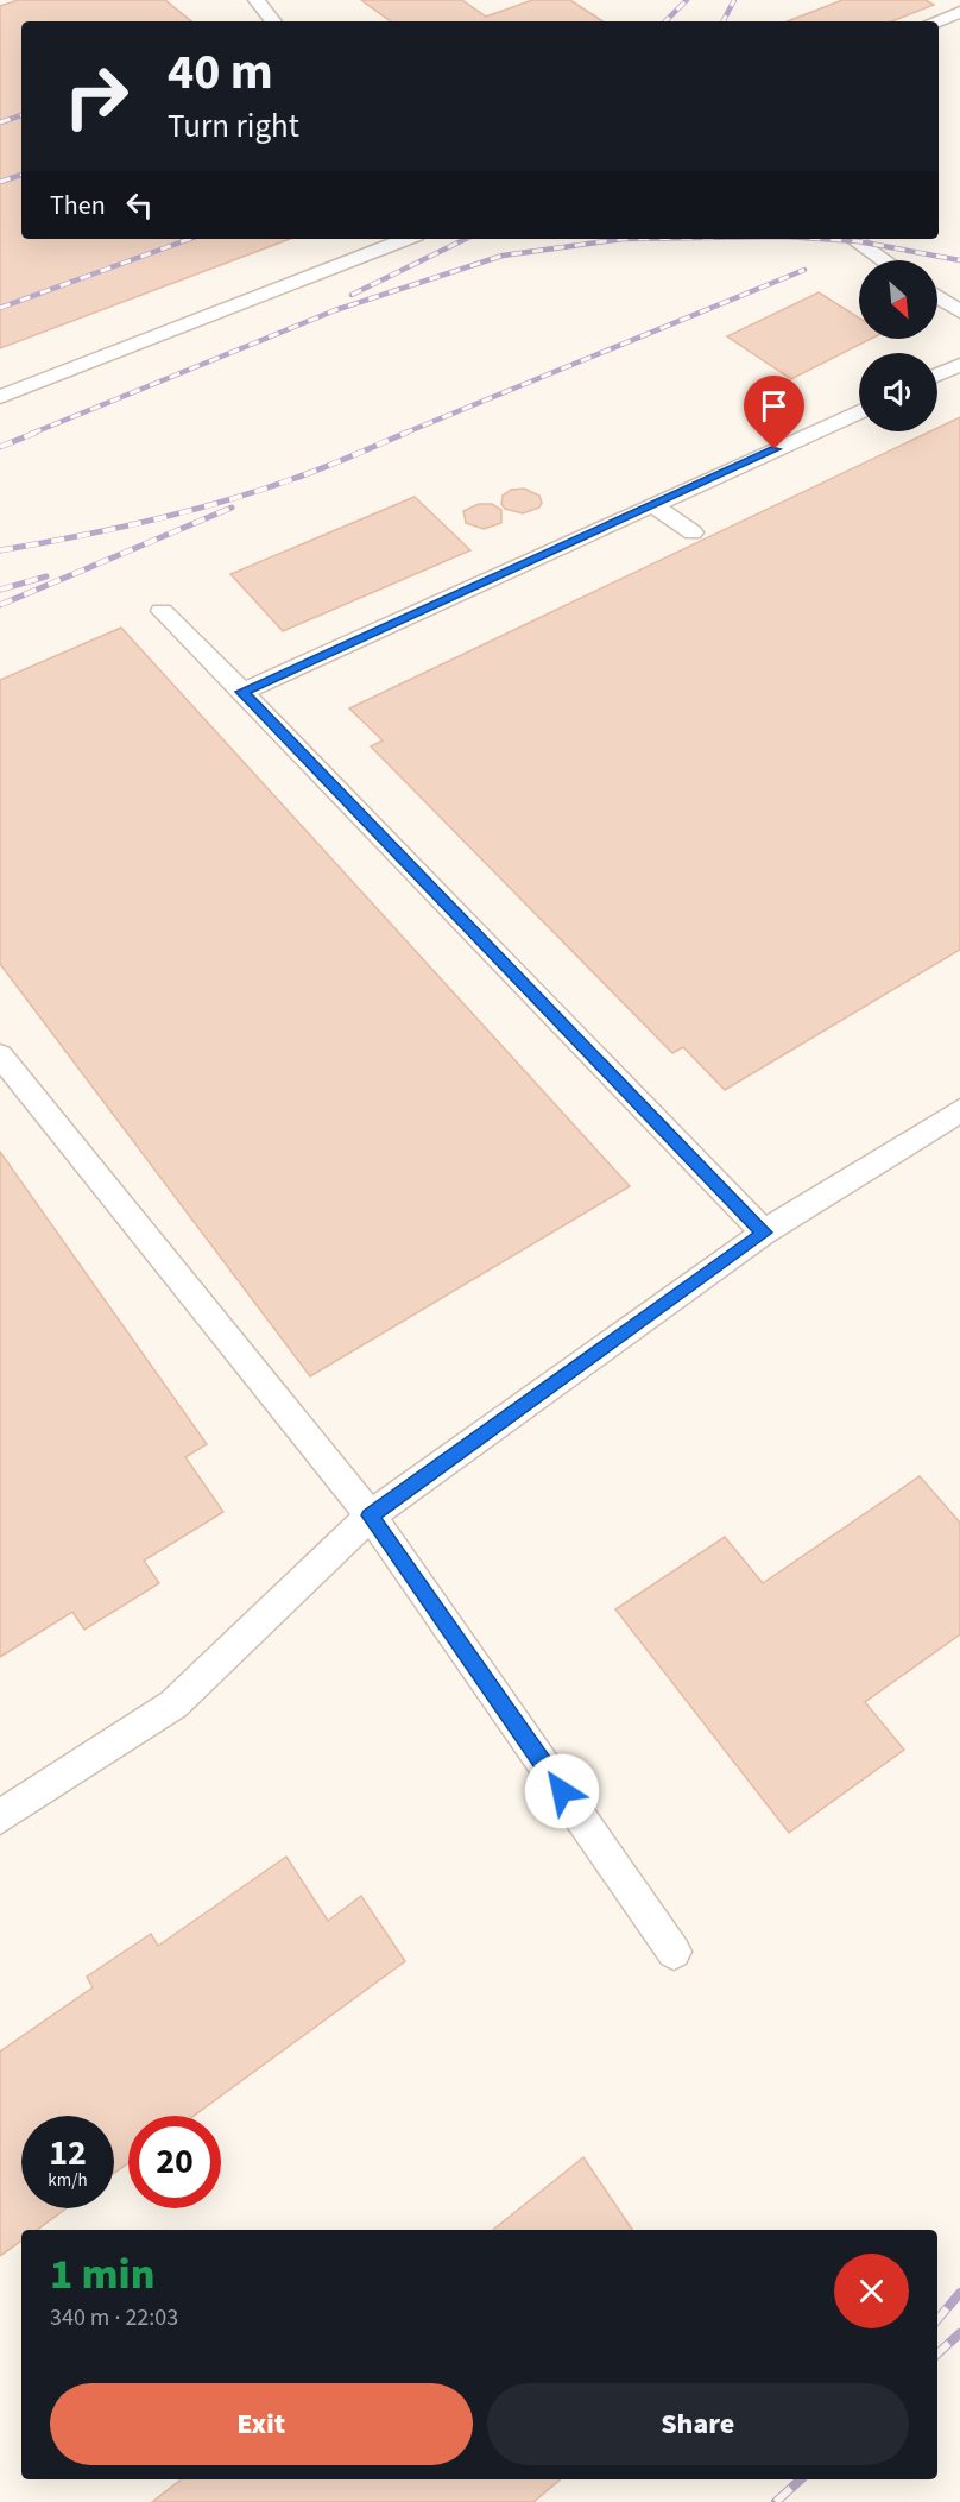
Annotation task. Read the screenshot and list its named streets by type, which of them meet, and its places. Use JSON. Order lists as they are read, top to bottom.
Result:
{
  "north": "bottom right",
  "page": {
    "turn": ["40 m", "Turn right"],
    "then": "Then",
    "speed": "12 km/h",
    "limit": "20",
    "heading": ["1 min", "340 m · 22:03"],
    "buttons": ["Exit", "Share"]
  }
}
